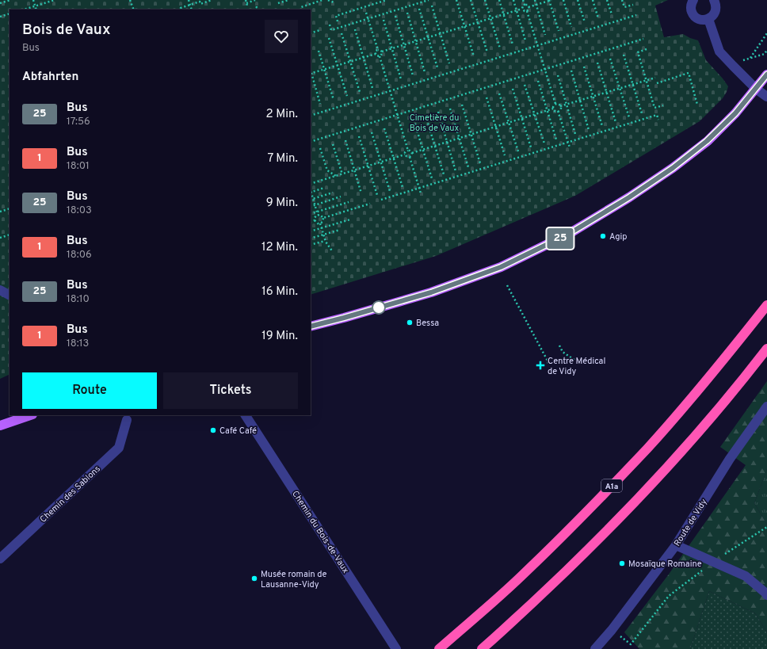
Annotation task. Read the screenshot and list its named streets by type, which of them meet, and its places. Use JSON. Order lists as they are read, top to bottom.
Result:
{
  "streets": {
    "highway": ["A1a"],
    "street": ["Chemin des Sablons", "Route de Vidy", "Chemin du Bois-de-Vaux"]
  },
  "parks": ["Cimetière du Bois de Vaux"],
  "places": {
    "other": [
      "Agip",
      "Bessa",
      "Café Café",
      "Mosaïque Romaine",
      "Musée romain de Lausanne-Vidy"
    ],
    "health": ["Centre Médical de Vidy"]
  },
  "lines": ["bus line 25"],
  "page": {
    "on_map": "25",
    "heading": [
      ["Bois de Vaux", "Bus"],
      "Abfahrten"
    ],
    "list": [
      {
        "mark": "25",
        "name": "Bus",
        "note": "17:56",
        "value": "2 Min."
      },
      {
        "mark": "1",
        "name": "Bus",
        "note": "18:01",
        "value": "7 Min."
      },
      {
        "mark": "25",
        "name": "Bus",
        "note": "18:03",
        "value": "9 Min."
      },
      {
        "mark": "1",
        "name": "Bus",
        "note": "18:06",
        "value": "12 Min."
      },
      {
        "mark": "25",
        "name": "Bus",
        "note": "18:10",
        "value": "16 Min."
      },
      {
        "mark": "1",
        "name": "Bus",
        "note": "18:13",
        "value": "19 Min."
      }
    ],
    "buttons": ["Route", "Tickets"]
  }
}
